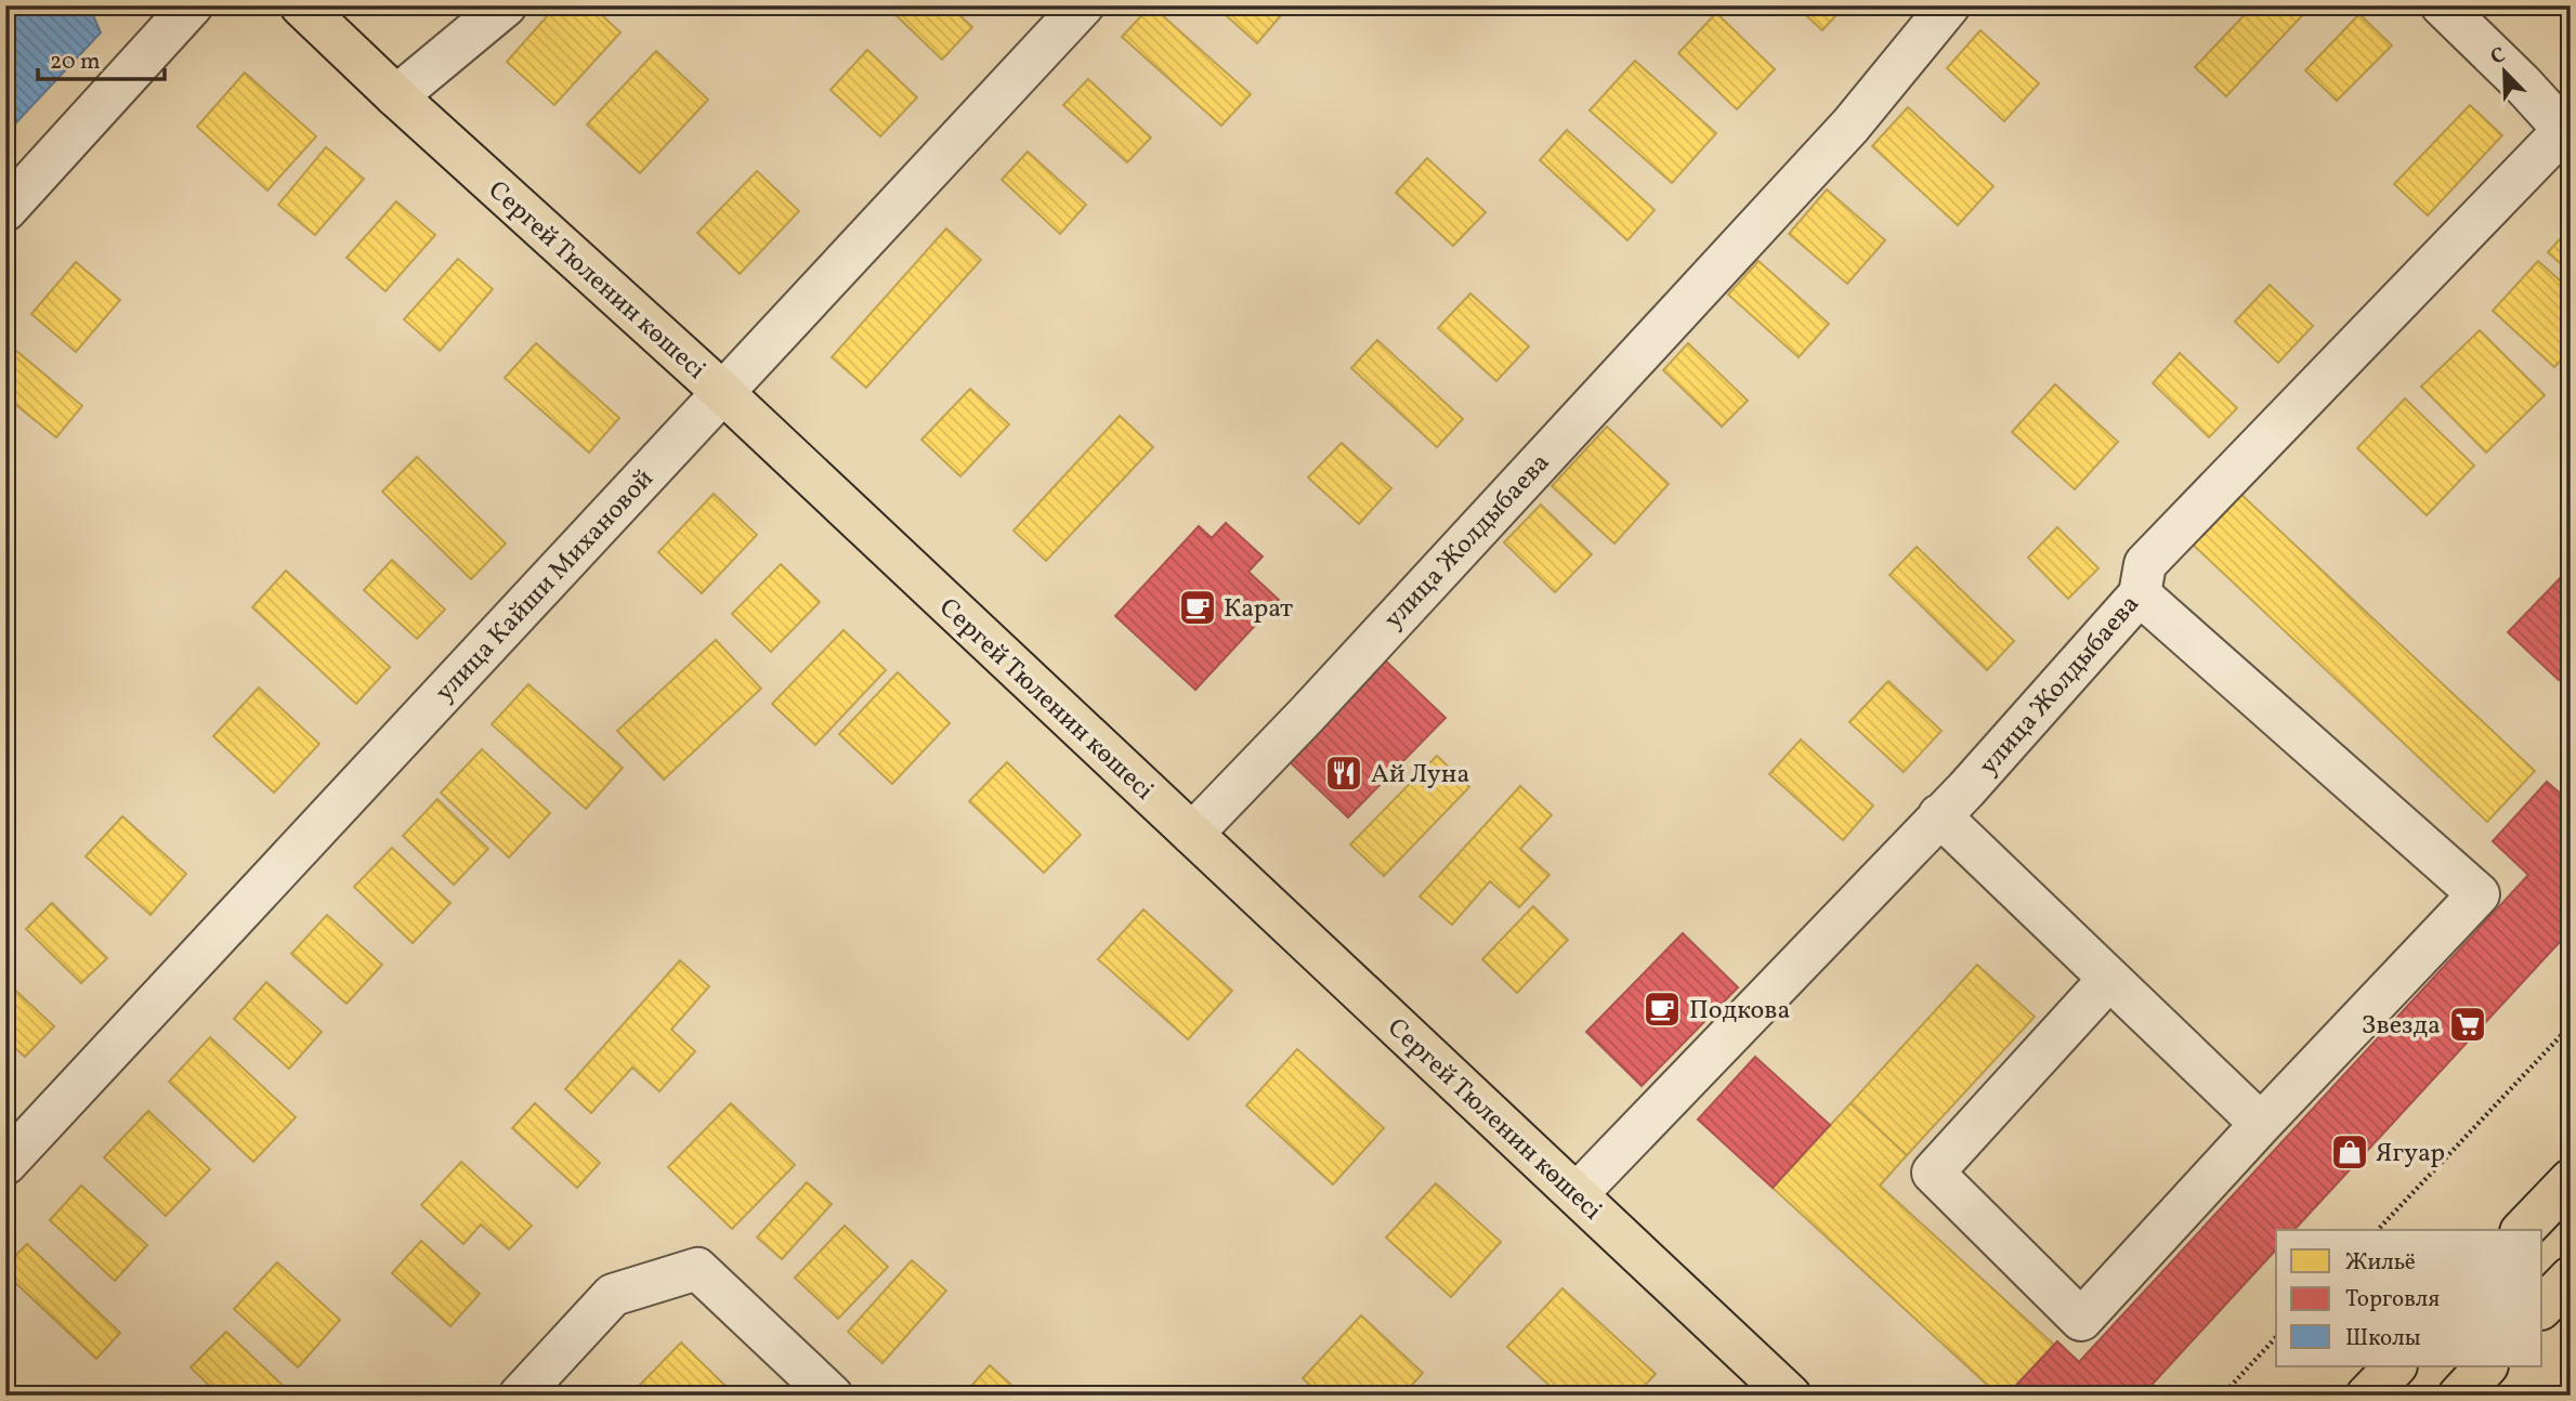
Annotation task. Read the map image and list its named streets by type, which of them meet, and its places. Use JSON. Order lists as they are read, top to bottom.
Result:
{
  "streets": {
    "main road": ["Сергей Тюленин көшесі"],
    "street": ["улица Жолдыбаева", "улица Кайши Михановой"]
  },
  "crossings": [
    ["Сергей Тюленин көшесі", "улица Жолдыбаева"],
    ["Сергей Тюленин көшесі", "улица Кайши Михановой"]
  ],
  "places": {
    "cafe": ["Карат", "Подкова"],
    "restaurant": ["Ай Луна"],
    "supermarket": ["Звезда"],
    "shop": ["Ягуар"]
  },
  "legend": ["Жильё", "Торговля", "Школы"],
  "scale_bar": "20 m",
  "north": "top left"
}
